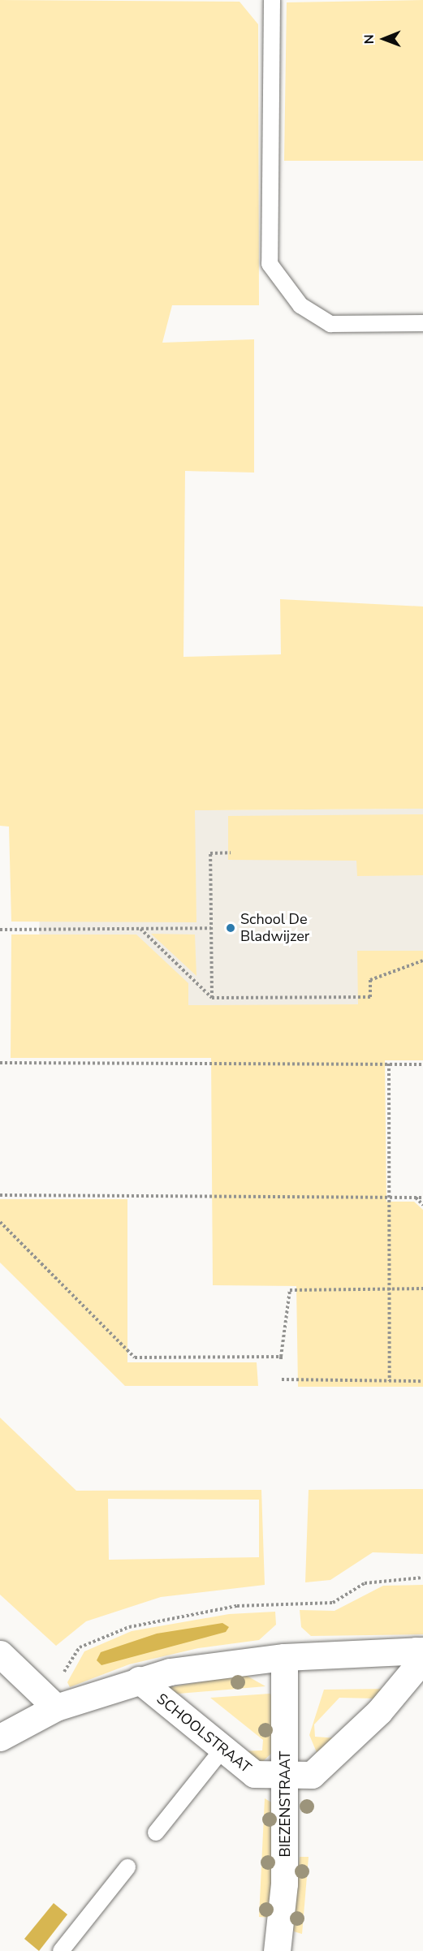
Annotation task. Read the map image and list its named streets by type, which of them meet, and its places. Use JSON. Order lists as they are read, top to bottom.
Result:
{
  "streets": {
    "street": ["SCHOOLSTRAAT", "BIEZENSTRAAT"]
  },
  "crossings": [
    ["SCHOOLSTRAAT", "BIEZENSTRAAT"]
  ],
  "places": ["School De Bladwijzer"],
  "north": "left"
}
